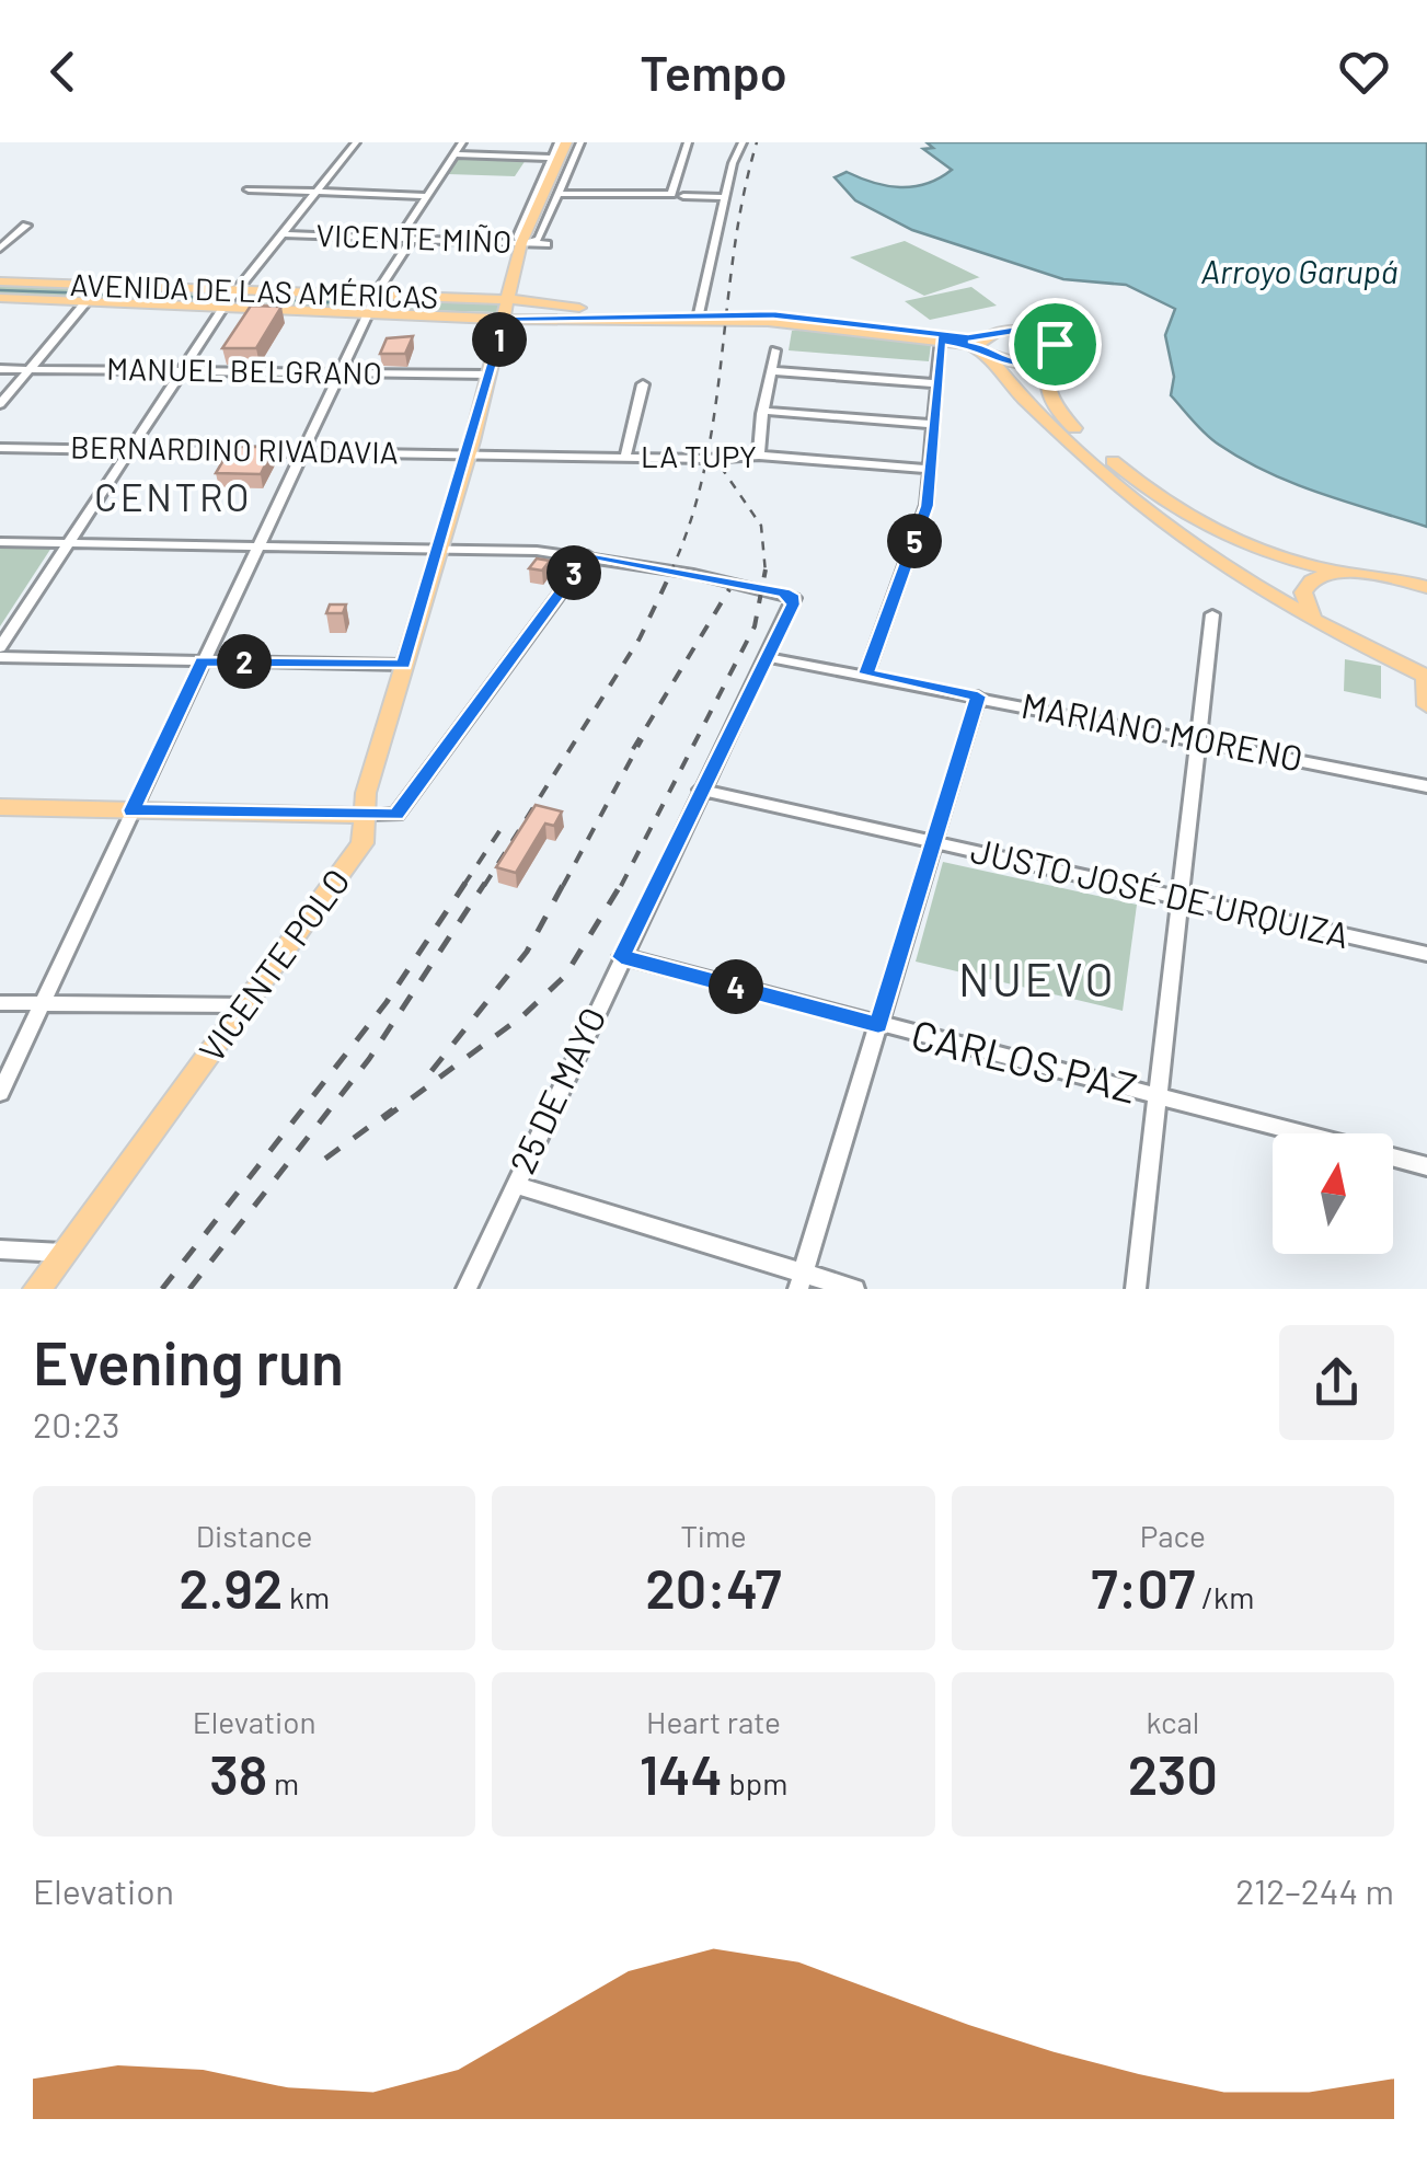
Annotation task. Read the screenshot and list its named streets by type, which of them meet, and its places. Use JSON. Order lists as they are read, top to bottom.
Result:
{
  "streets": {
    "main road": ["AVENIDA DE LAS AMÉRICAS", "VICENTE POLO"],
    "street": [
      "VICENTE MIÑO",
      "MANUEL BELGRANO",
      "BERNARDINO RIVADAVIA",
      "LA TUPY",
      "MARIANO MORENO",
      "JUSTO JOSÉ DE URQUIZA",
      "CARLOS PAZ",
      "25 DE MAYO"
    ]
  },
  "crossings": [
    ["VICENTE MIÑO", "VICENTE POLO"],
    ["AVENIDA DE LAS AMÉRICAS", "VICENTE POLO"],
    ["MANUEL BELGRANO", "VICENTE POLO"],
    ["BERNARDINO RIVADAVIA", "LA TUPY"],
    ["BERNARDINO RIVADAVIA", "VICENTE POLO"],
    ["LA TUPY", "VICENTE POLO"],
    ["MARIANO MORENO", "25 DE MAYO"],
    ["JUSTO JOSÉ DE URQUIZA", "25 DE MAYO"],
    ["CARLOS PAZ", "25 DE MAYO"]
  ],
  "districts": ["CENTRO", "NUEVO"],
  "water": ["Arroyo Garupá"],
  "north": "top",
  "page": {
    "header": "Tempo",
    "pins": [
      "1",
      "5",
      "3",
      "2",
      "4"
    ],
    "heading": ["Evening run", "20:23"],
    "stats": [
      ["Distance", "2.92 km"],
      ["Time", "20:47"],
      ["Pace", "7:07 /km"],
      ["Elevation", "38 m"],
      ["Heart rate", "144 bpm"],
      ["kcal", "230"]
    ],
    "chart": ["Elevation", "212–244 m"]
  }
}
